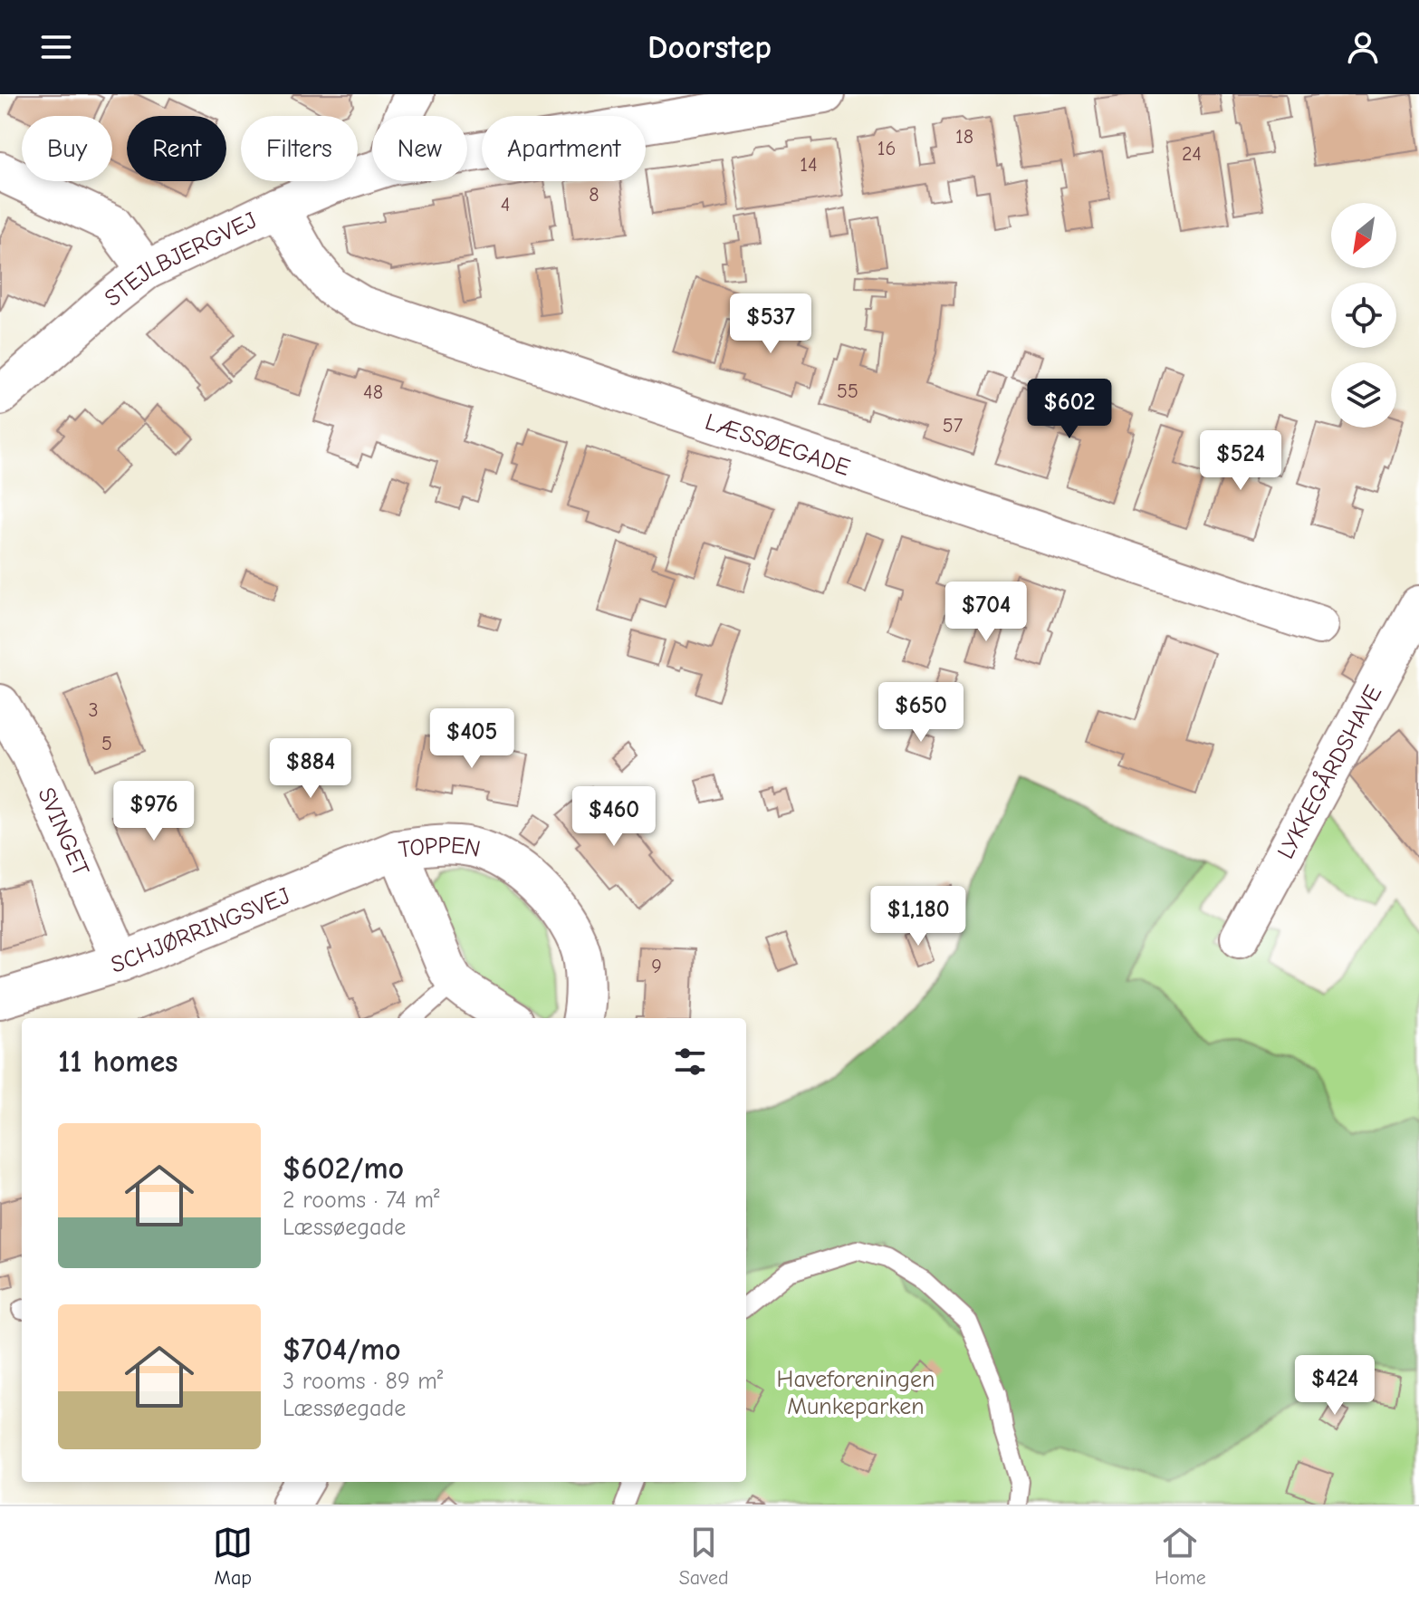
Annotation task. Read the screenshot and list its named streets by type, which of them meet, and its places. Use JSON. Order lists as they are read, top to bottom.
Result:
{
  "streets": {
    "street": [
      "STEJLBJERGVEJ",
      "LÆSSØEGADE",
      "LYKKEGÅRDSHAVE",
      "SVINGET",
      "TOPPEN",
      "SCHJØRRINGSVEJ"
    ]
  },
  "crossings": [
    ["STEJLBJERGVEJ", "LÆSSØEGADE"],
    ["SVINGET", "SCHJØRRINGSVEJ"],
    ["TOPPEN", "SCHJØRRINGSVEJ"]
  ],
  "parks": ["Haveforeningen Munkeparken"],
  "house_numbers": [
    "18",
    "16",
    "24",
    "14",
    "8",
    "4",
    "55",
    "48",
    "57",
    "3",
    "5",
    "9"
  ],
  "north": "bottom left",
  "page": {
    "header": "Doorstep",
    "chip": [
      "Buy",
      "Rent",
      "Filters",
      "New",
      "Apartment"
    ],
    "price": [
      "$537",
      "$602",
      "$524",
      "$704",
      "$650",
      "$405",
      "$884",
      "$976",
      "$460",
      "$1,180",
      "$424"
    ],
    "heading": "11 homes",
    "list": [
      {
        "name": "$602/mo",
        "note": "2 rooms · 74 m² · Læssøegade"
      },
      {
        "name": "$704/mo",
        "note": "3 rooms · 89 m² · Læssøegade"
      }
    ],
    "tabs": ["Map", "Saved", "Home"]
  }
}
